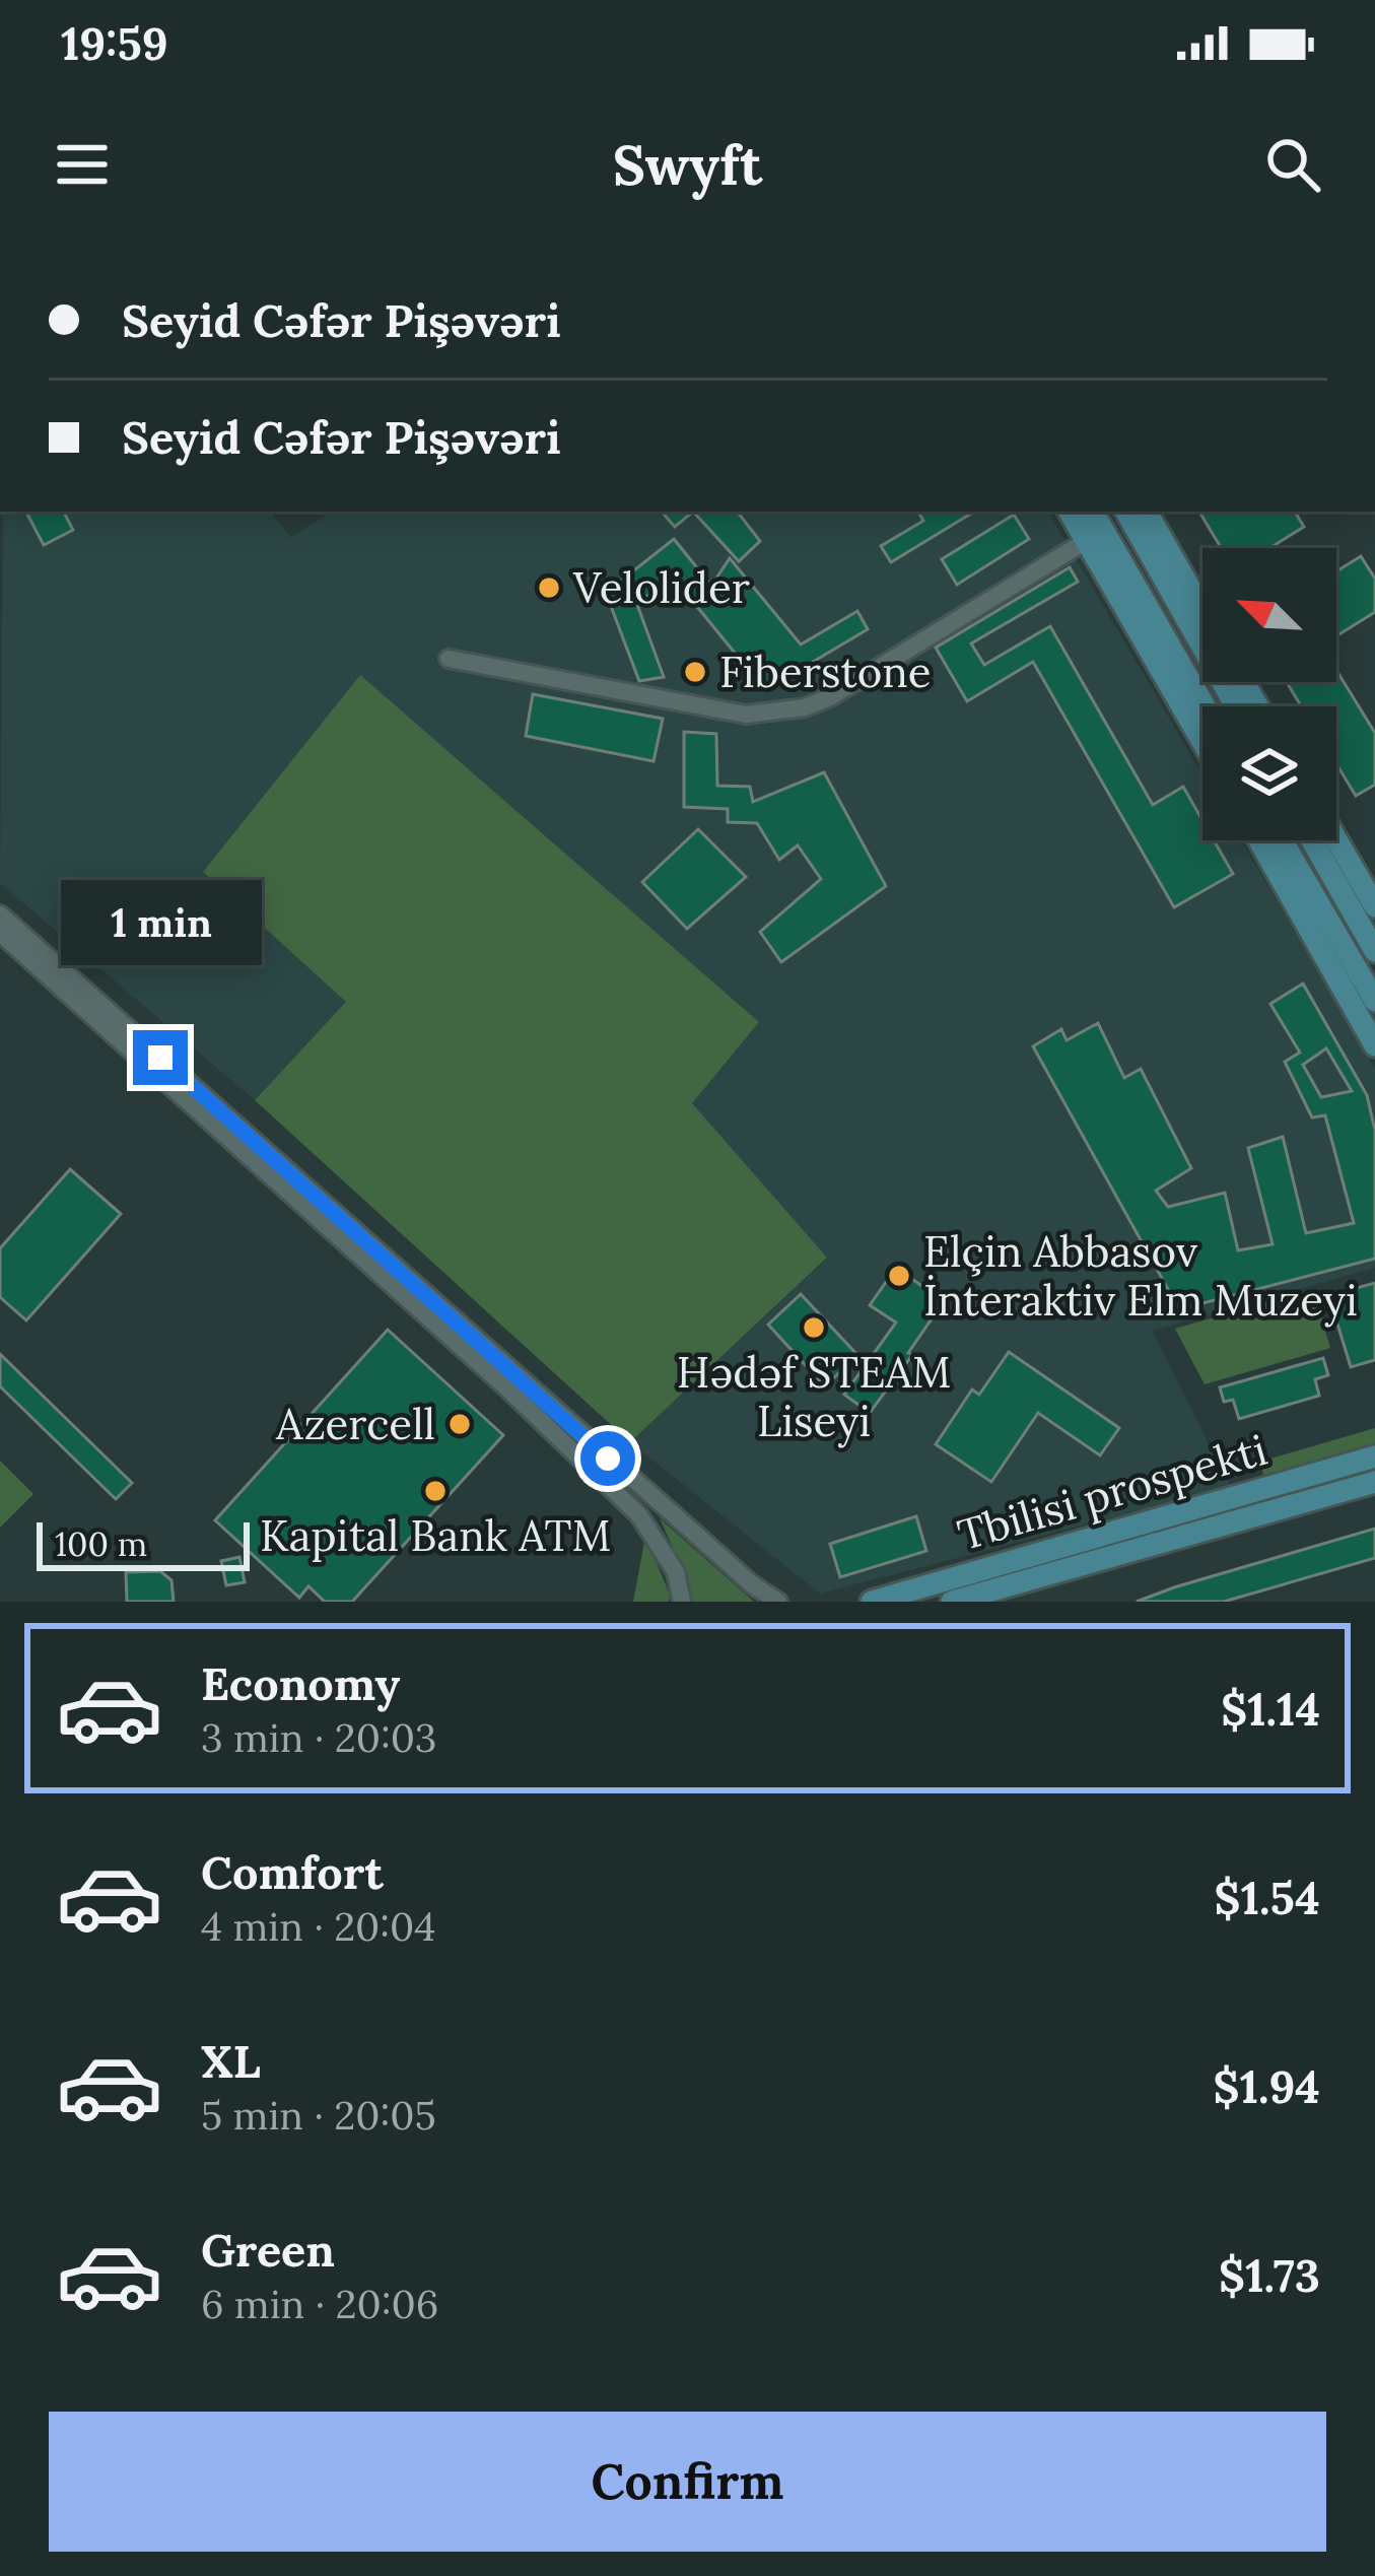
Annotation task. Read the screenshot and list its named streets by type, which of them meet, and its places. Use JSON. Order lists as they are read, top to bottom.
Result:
{
  "streets": {
    "main road": ["Tbilisi prospekti"]
  },
  "places": [
    "Velolider",
    "Fiberstone",
    "Elçin Abbasov İnteraktiv Elm Muzeyi",
    "Hədəf STEAM Liseyi",
    "Azercell",
    "Kapital Bank ATM"
  ],
  "scale_bar": "100 m",
  "north": "top left",
  "page": {
    "status": "19:59",
    "header": "Swyft",
    "banner": ["Seyid Cəfər Pişəvəri", "Seyid Cəfər Pişəvəri"],
    "bubble": "1 min",
    "scale": "100 m",
    "list": [
      {
        "name": "Economy",
        "note": "3 min · 20:03",
        "value": "$1.14"
      },
      {
        "name": "Comfort",
        "note": "4 min · 20:04",
        "value": "$1.54"
      },
      {
        "name": "XL",
        "note": "5 min · 20:05",
        "value": "$1.94"
      },
      {
        "name": "Green",
        "note": "6 min · 20:06",
        "value": "$1.73"
      }
    ],
    "buttons": "Confirm"
  }
}
